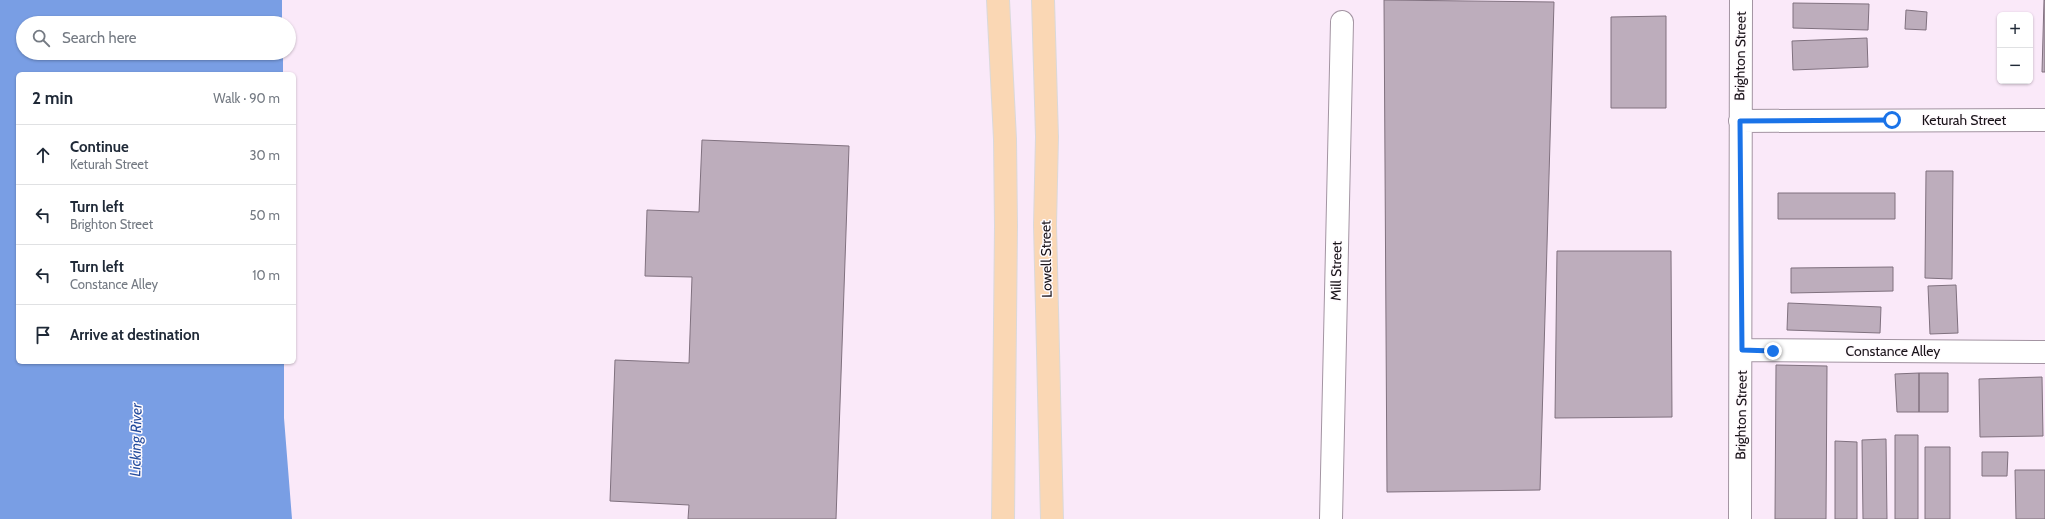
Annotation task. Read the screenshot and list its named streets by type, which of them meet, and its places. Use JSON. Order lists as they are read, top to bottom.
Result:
{
  "streets": {
    "main road": ["Lowell Street"],
    "street": [
      "Brighton Street",
      "Keturah Street",
      "Mill Street",
      "Constance Alley"
    ]
  },
  "crossings": [
    ["Brighton Street", "Keturah Street"],
    ["Brighton Street", "Constance Alley"]
  ],
  "water": ["Licking River"],
  "page": {
    "map_buttons": ["+", "−"],
    "search": "Search here",
    "heading": ["2 min", "Walk · 90 m"],
    "list": [
      ["Continue", "Keturah Street", "30 m"],
      ["Turn left", "Brighton Street", "50 m"],
      ["Turn left", "Constance Alley", "10 m"],
      "Arrive at destination"
    ]
  }
}
